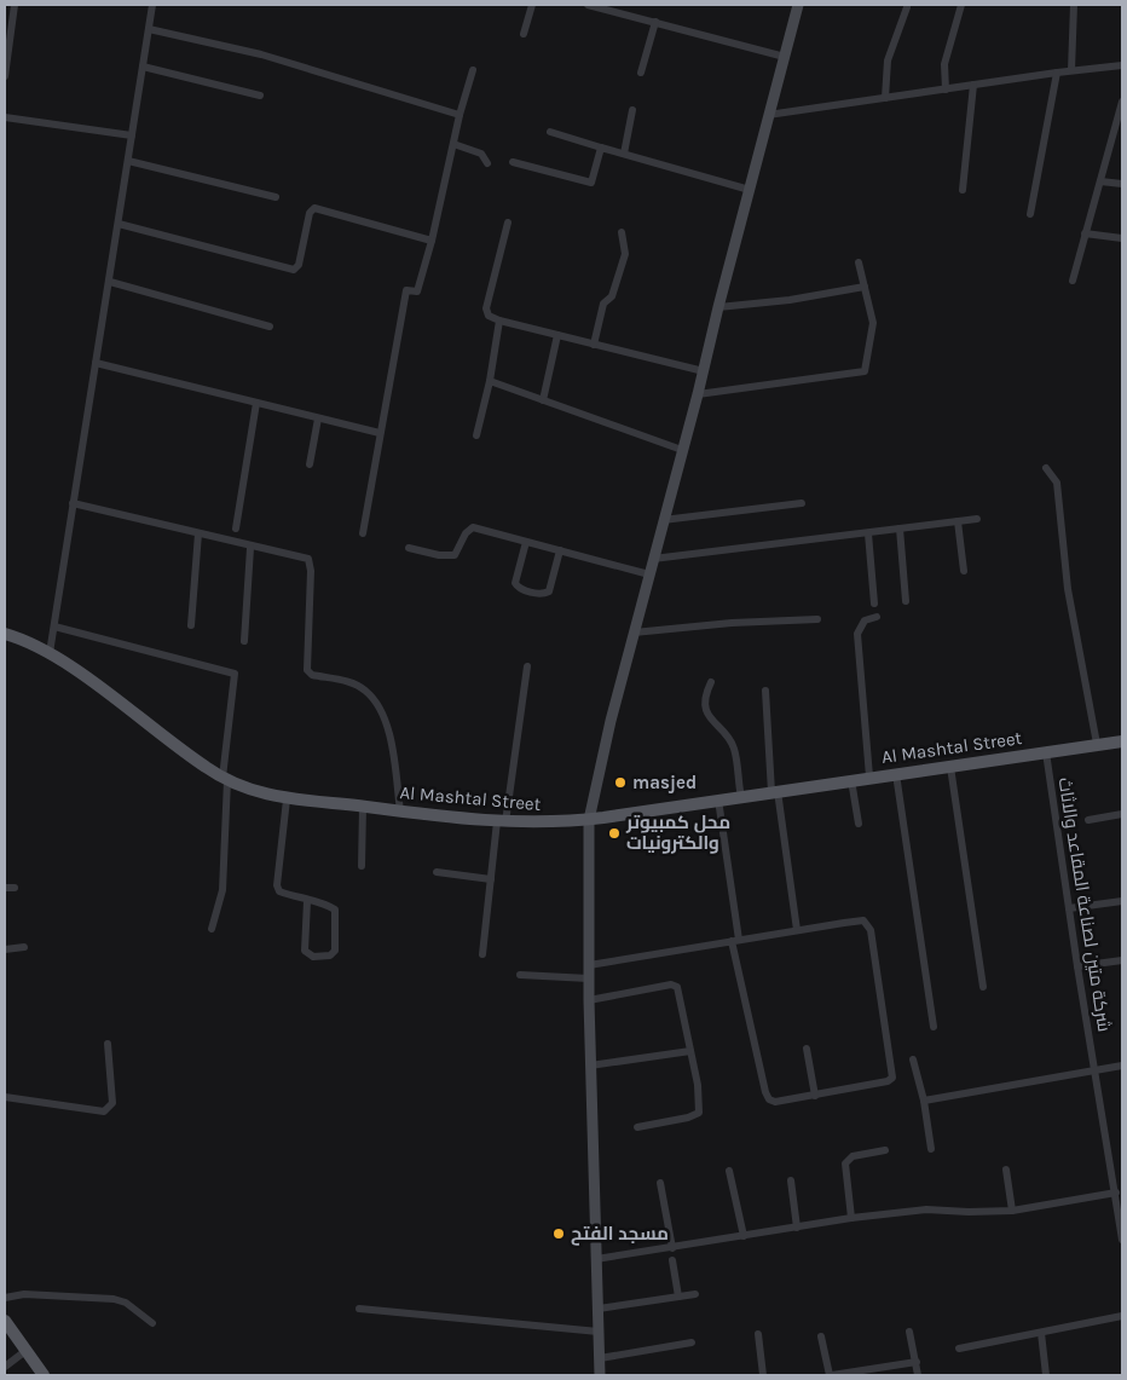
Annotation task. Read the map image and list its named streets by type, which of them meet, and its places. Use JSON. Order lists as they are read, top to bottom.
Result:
{
  "streets": {
    "main road": ["Al Mashtal Street"],
    "street": ["شركة متين لصناعة المقاعد والاثاث"]
  },
  "crossings": [
    ["Al Mashtal Street", "شركة متين لصناعة المقاعد والاثاث"]
  ],
  "places": ["masjed", "محل كمبيوتر والكترونيات", "مسجد الفتح"]
}
